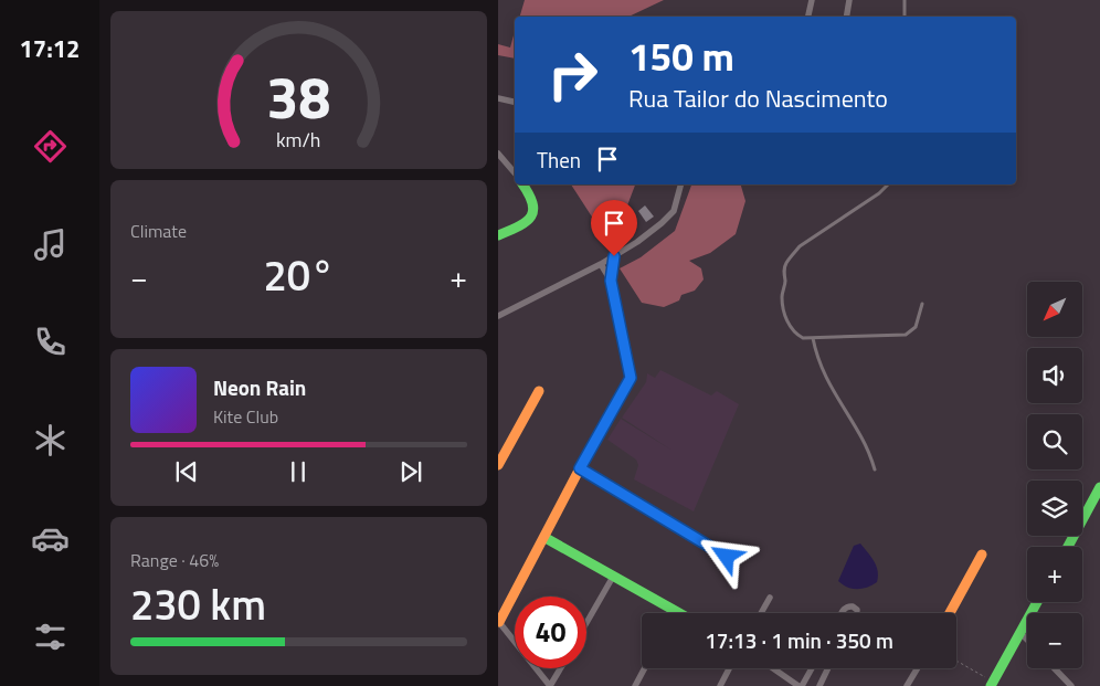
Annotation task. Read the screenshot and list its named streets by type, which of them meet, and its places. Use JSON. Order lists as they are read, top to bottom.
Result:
{
  "north": "bottom left",
  "page": {
    "tabs": "17:12",
    "turn": ["150 m", "Rua Tailor do Nascimento"],
    "then": "Then",
    "tile": [
      "Climate",
      ["Range · 46%", "230 km"]
    ],
    "heat": ["−", "20°", "+"],
    "map_buttons": ["+", "−"],
    "song": ["Neon Rain", "Kite Club"],
    "limit": "40",
    "trip": "17:13 · 1 min · 350 m",
    "gauge": ["38", "km/h"]
  }
}
